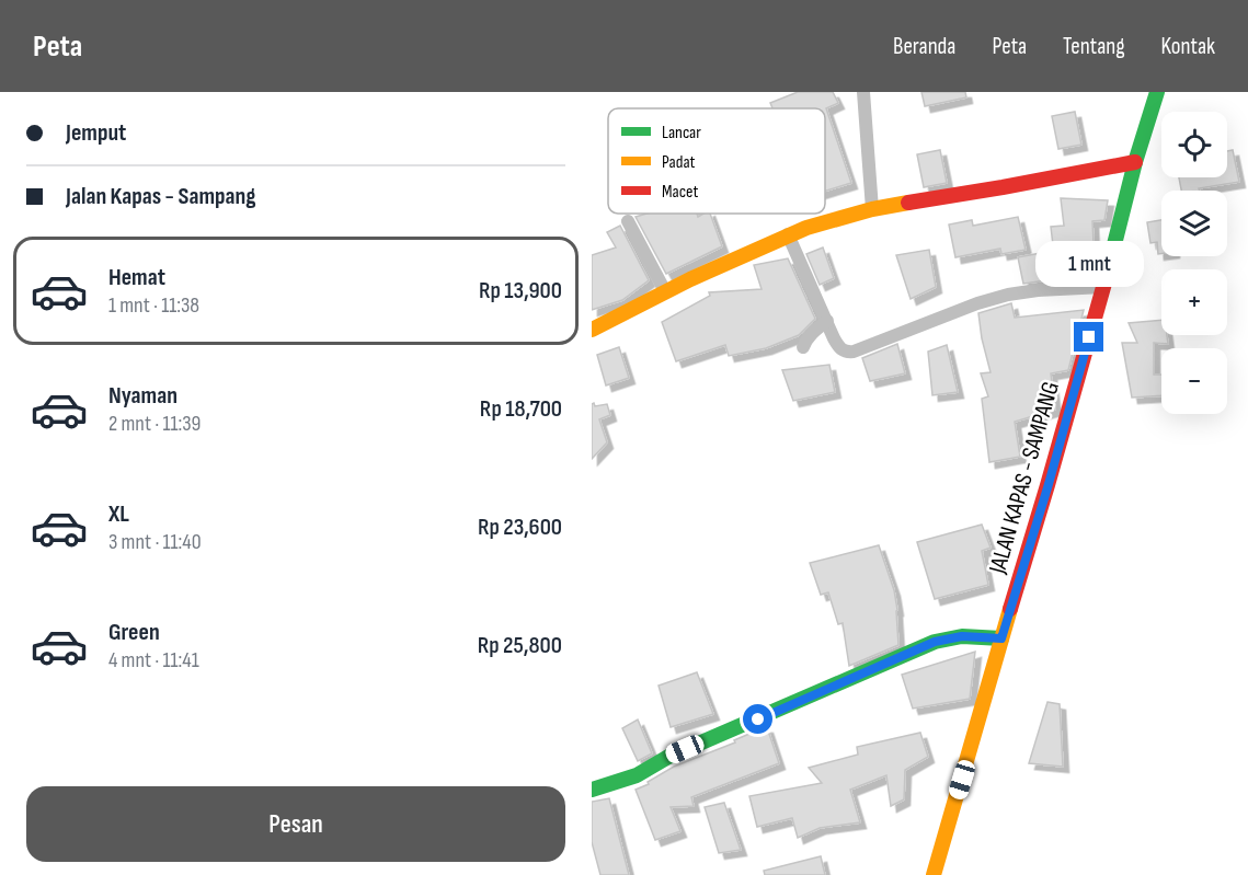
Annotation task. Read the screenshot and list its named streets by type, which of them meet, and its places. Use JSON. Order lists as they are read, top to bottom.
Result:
{
  "streets": {
    "street": ["JALAN KAPAS - SAMPANG"]
  },
  "legend": ["Lancar", "Padat", "Macet"],
  "page": {
    "header": "Peta",
    "nav": [
      "Beranda",
      "Peta",
      "Tentang",
      "Kontak"
    ],
    "banner": ["Jemput", "Jalan Kapas - Sampang"],
    "map_buttons": ["+", "−"],
    "list": [
      {
        "name": "Hemat",
        "note": "1 mnt · 11:38",
        "value": "Rp 13,900"
      },
      {
        "name": "Nyaman",
        "note": "2 mnt · 11:39",
        "value": "Rp 18,700"
      },
      {
        "name": "XL",
        "note": "3 mnt · 11:40",
        "value": "Rp 23,600"
      },
      {
        "name": "Green",
        "note": "4 mnt · 11:41",
        "value": "Rp 25,800"
      }
    ],
    "bubble": "1 mnt",
    "buttons": "Pesan"
  }
}
